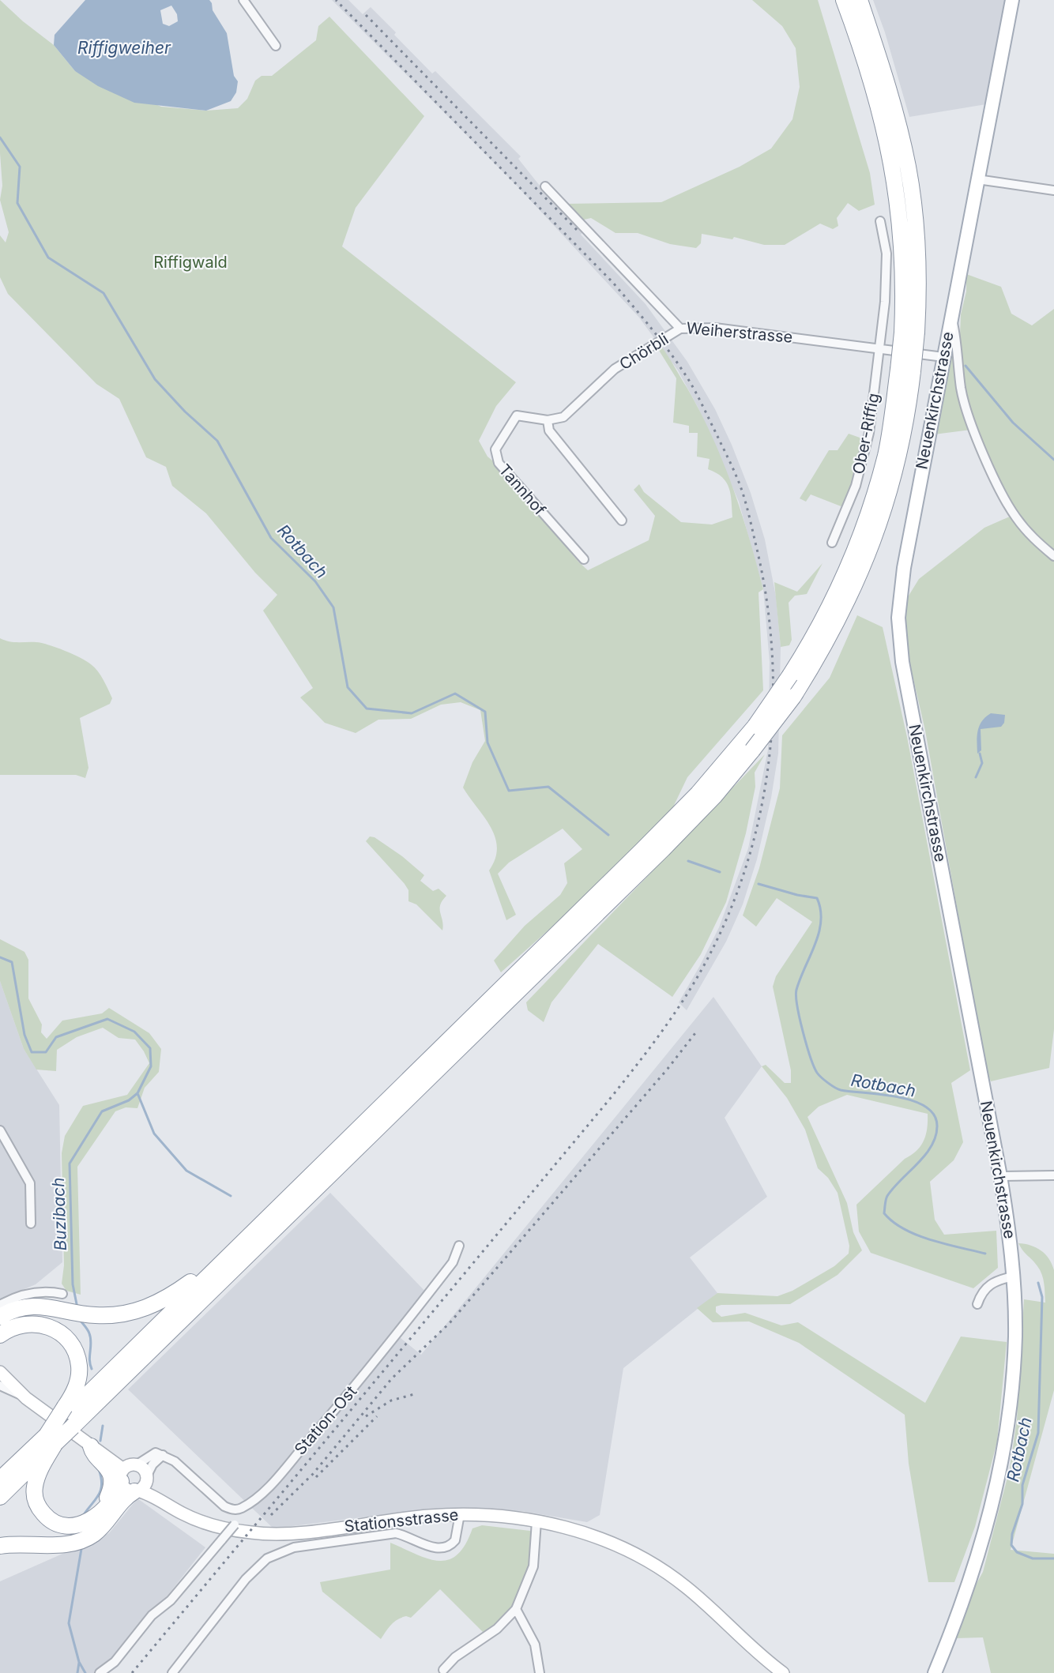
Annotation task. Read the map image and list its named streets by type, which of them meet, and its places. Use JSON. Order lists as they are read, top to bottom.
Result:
{
  "streets": {
    "main road": ["Neuenkirchstrasse", "Stationsstrasse"],
    "street": [
      "Weiherstrasse",
      "Chörbli",
      "Ober-Riffig",
      "Tannhof",
      "Station-Ost"
    ]
  },
  "crossings": [
    ["Weiherstrasse", "Chörbli"],
    ["Weiherstrasse", "Neuenkirchstrasse"],
    ["Weiherstrasse", "Ober-Riffig"],
    ["Chörbli", "Tannhof"]
  ],
  "water": ["Riffigweiher", "Rotbach", "Buzibach"],
  "parks": ["Riffigwald"]
}
